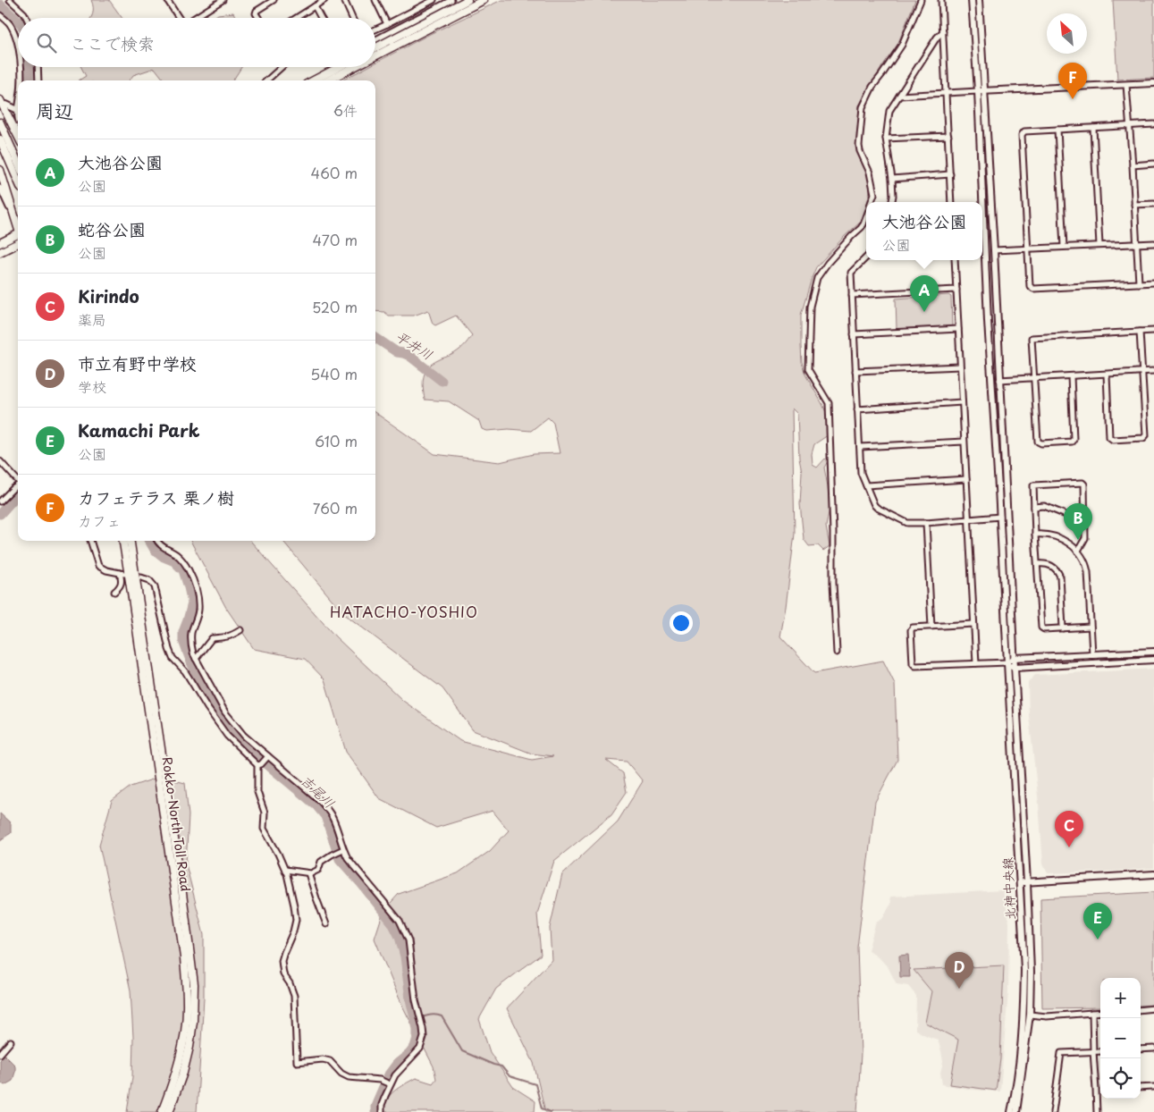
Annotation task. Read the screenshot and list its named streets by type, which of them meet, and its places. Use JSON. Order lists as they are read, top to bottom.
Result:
{
  "streets": {
    "main road": ["Rokko-North Toll Road"],
    "street": ["北神中央線"]
  },
  "districts": ["HATACHO-YOSHIO"],
  "water": ["平井川", "吉尾川"],
  "north": "top left",
  "page": {
    "search": "ここで検索",
    "pins": [
      "F",
      "A",
      "B",
      "C",
      "E",
      "D"
    ],
    "heading": ["周辺", "6件"],
    "list": [
      {
        "mark": "A",
        "name": "大池谷公園",
        "note": "公園",
        "value": "460 m"
      },
      {
        "mark": "B",
        "name": "蛇谷公園",
        "note": "公園",
        "value": "470 m"
      },
      {
        "mark": "C",
        "name": "Kirindo",
        "note": "薬局",
        "value": "520 m"
      },
      {
        "mark": "D",
        "name": "市立有野中学校",
        "note": "学校",
        "value": "540 m"
      },
      {
        "mark": "E",
        "name": "Kamachi Park",
        "note": "公園",
        "value": "610 m"
      },
      {
        "mark": "F",
        "name": "カフェテラス 栗ノ樹",
        "note": "カフェ",
        "value": "760 m"
      }
    ],
    "popup": ["大池谷公園", "公園"],
    "map_buttons": ["+", "−"]
  }
}
